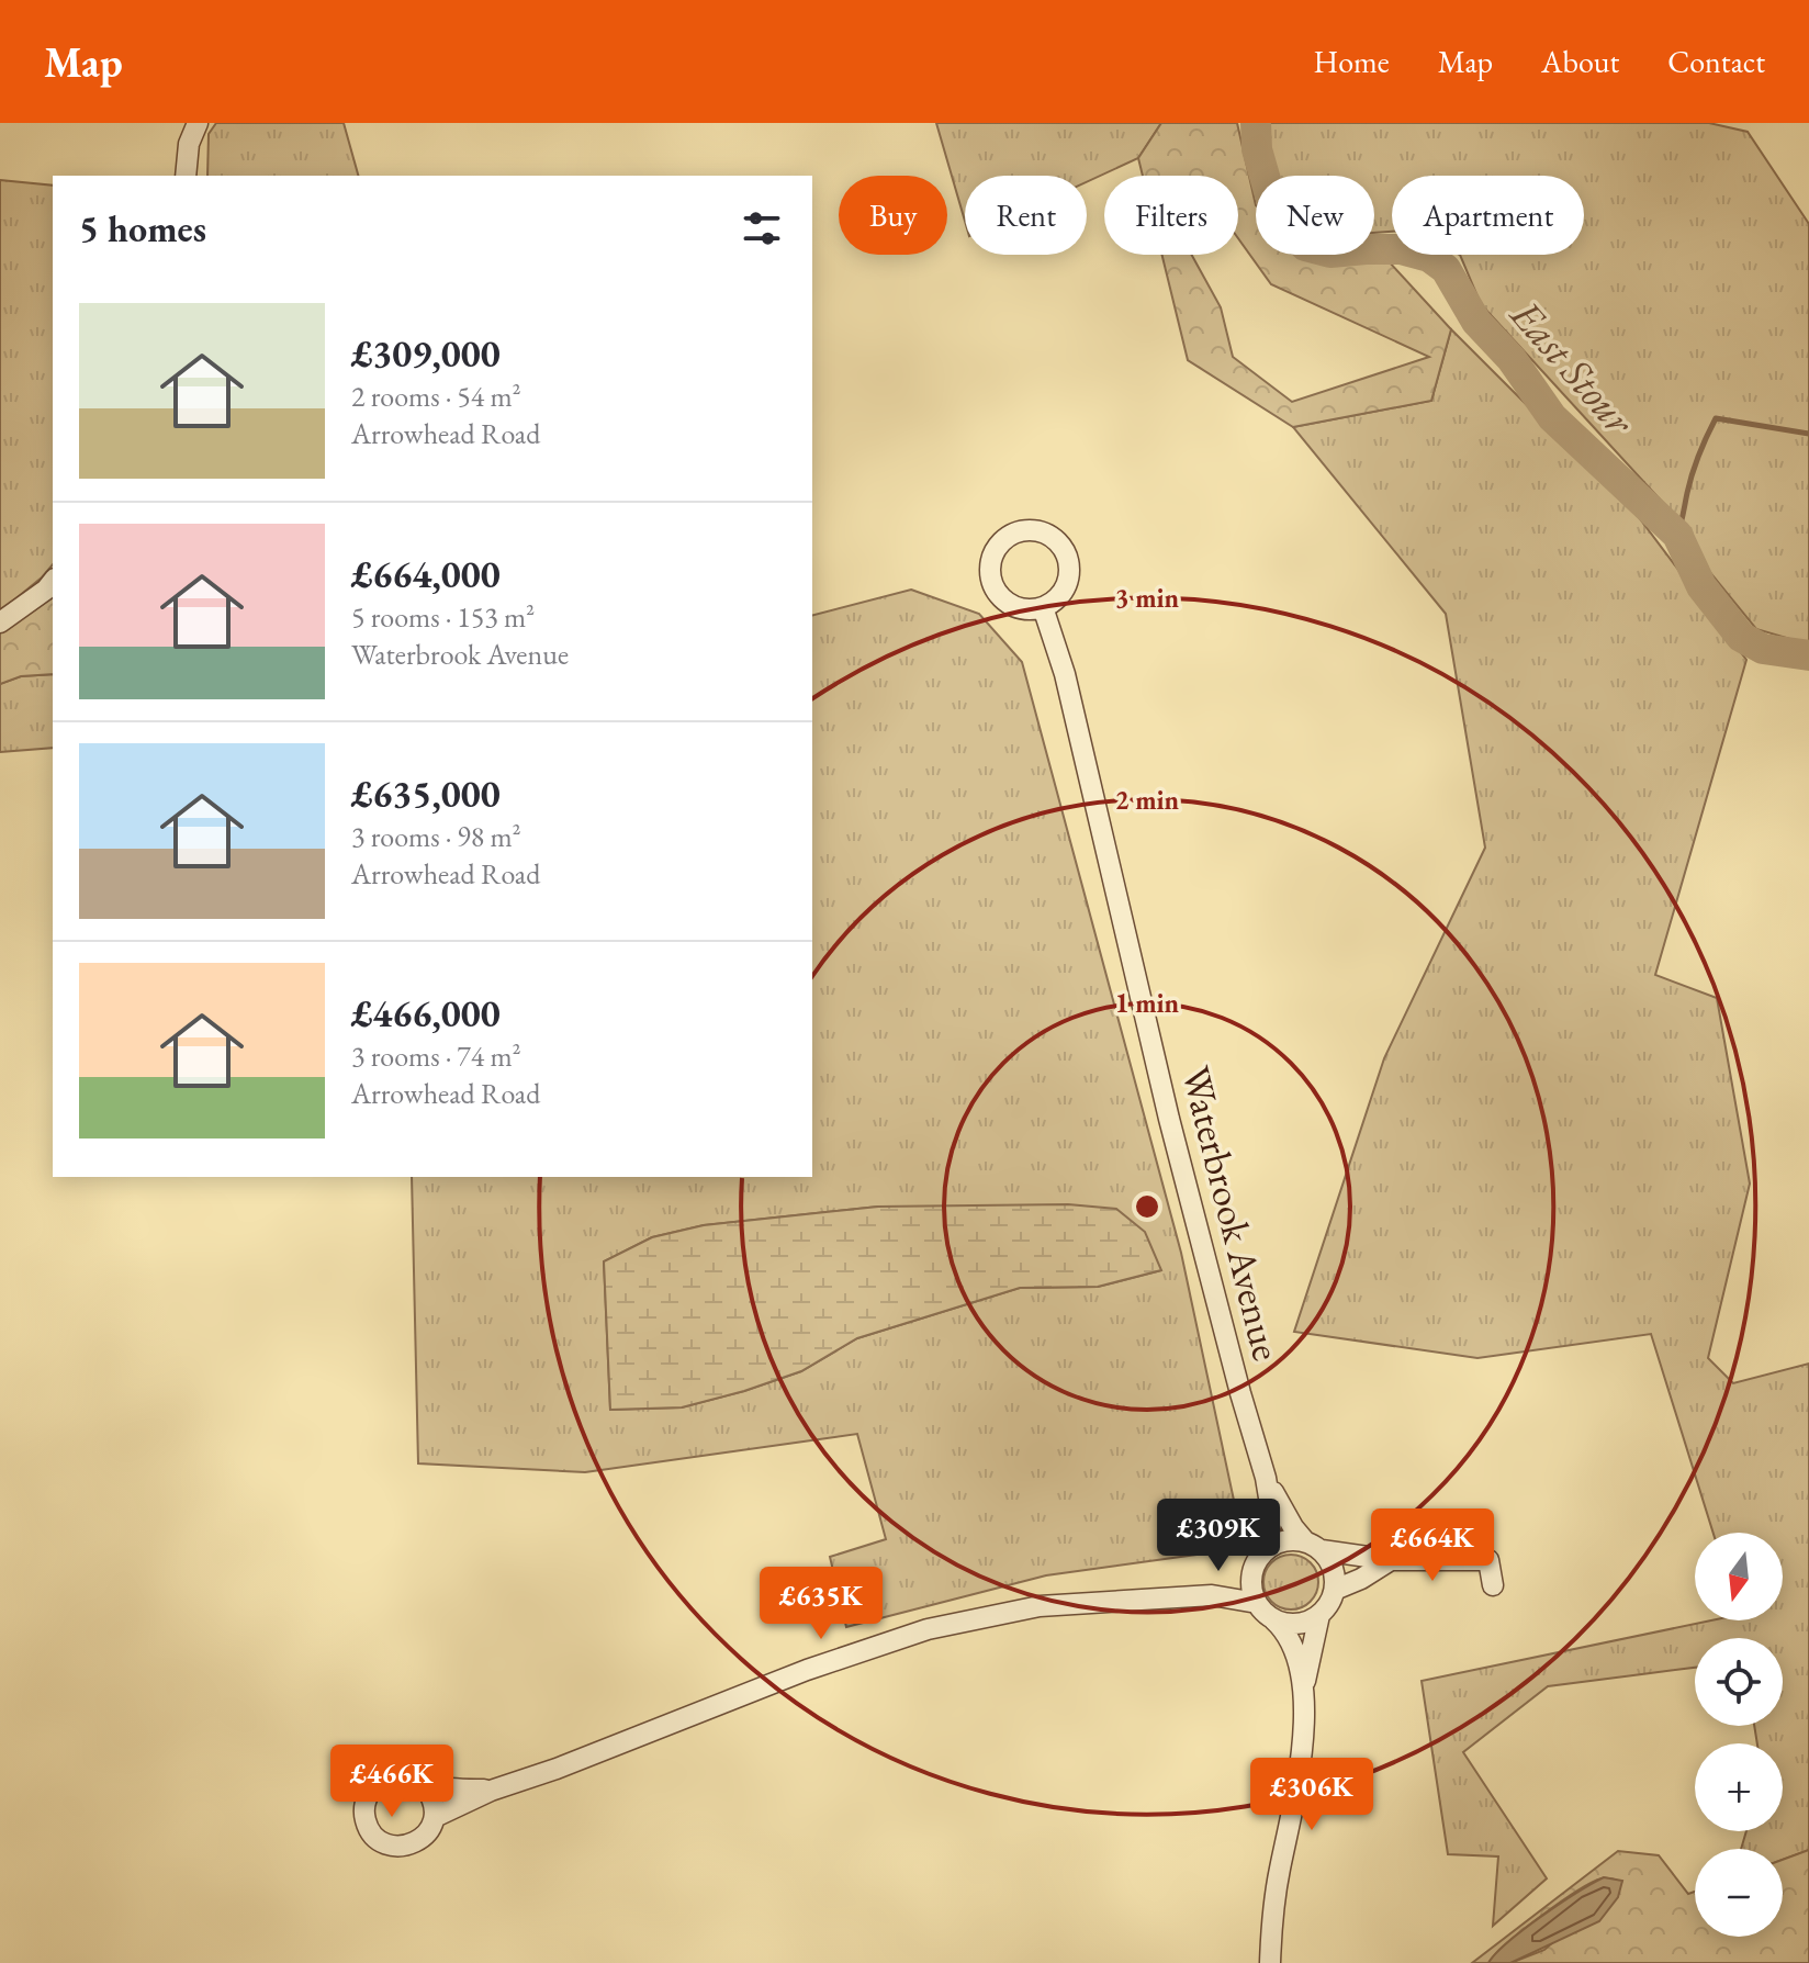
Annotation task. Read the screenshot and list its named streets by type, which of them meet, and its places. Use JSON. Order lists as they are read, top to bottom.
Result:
{
  "streets": {
    "street": ["Waterbrook Avenue"]
  },
  "water": ["East Stour"],
  "north": "bottom",
  "page": {
    "header": "Map",
    "nav": [
      "Home",
      "Map",
      "About",
      "Contact"
    ],
    "chip": [
      "Buy",
      "Rent",
      "Filters",
      "New",
      "Apartment"
    ],
    "heading": "5 homes",
    "list": [
      {
        "name": "£309,000",
        "note": "2 rooms · 54 m² · Arrowhead Road"
      },
      {
        "name": "£664,000",
        "note": "5 rooms · 153 m² · Waterbrook Avenue"
      },
      {
        "name": "£635,000",
        "note": "3 rooms · 98 m² · Arrowhead Road"
      },
      {
        "name": "£466,000",
        "note": "3 rooms · 74 m² · Arrowhead Road"
      }
    ],
    "price": [
      "£309K",
      "£664K",
      "£635K",
      "£466K",
      "£306K"
    ],
    "map_buttons": ["+", "−"]
  },
  "rings": ["3 min", "2 min", "1 min"]
}
